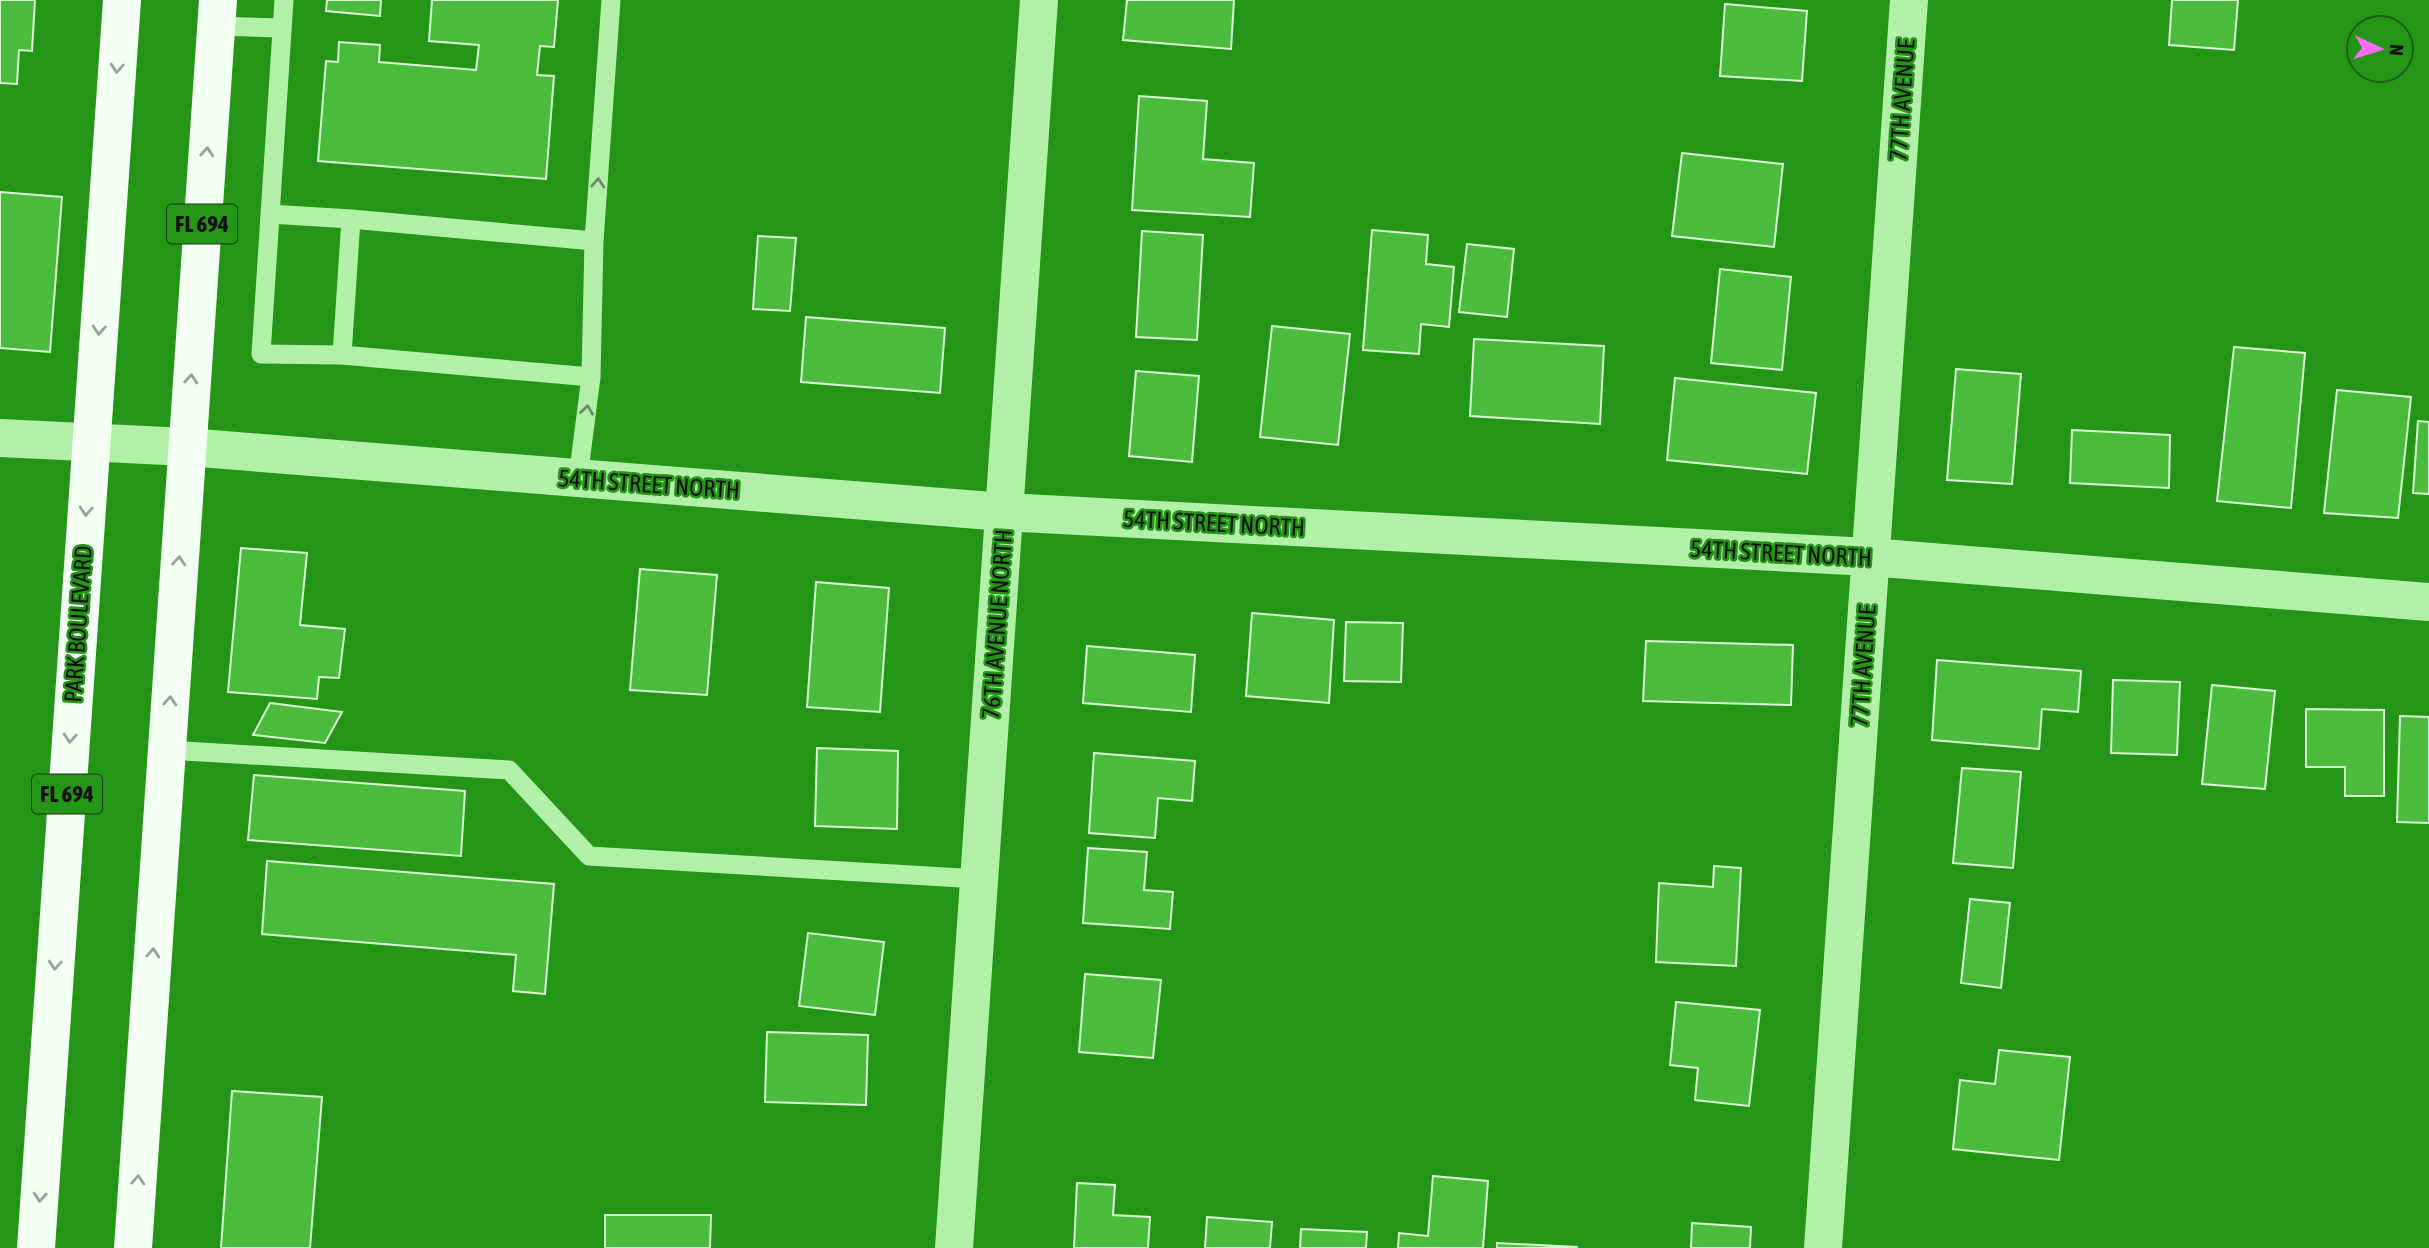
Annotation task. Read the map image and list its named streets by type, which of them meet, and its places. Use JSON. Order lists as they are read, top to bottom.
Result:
{
  "streets": {
    "main road": ["FL 694", "PARK BOULEVARD"],
    "street": ["77TH AVENUE", "54TH STREET NORTH", "76TH AVENUE NORTH"]
  },
  "crossings": [
    ["77TH AVENUE", "54TH STREET NORTH"],
    ["FL 694", "54TH STREET NORTH"],
    ["54TH STREET NORTH", "PARK BOULEVARD"],
    ["54TH STREET NORTH", "76TH AVENUE NORTH"]
  ],
  "north": "right"
}
